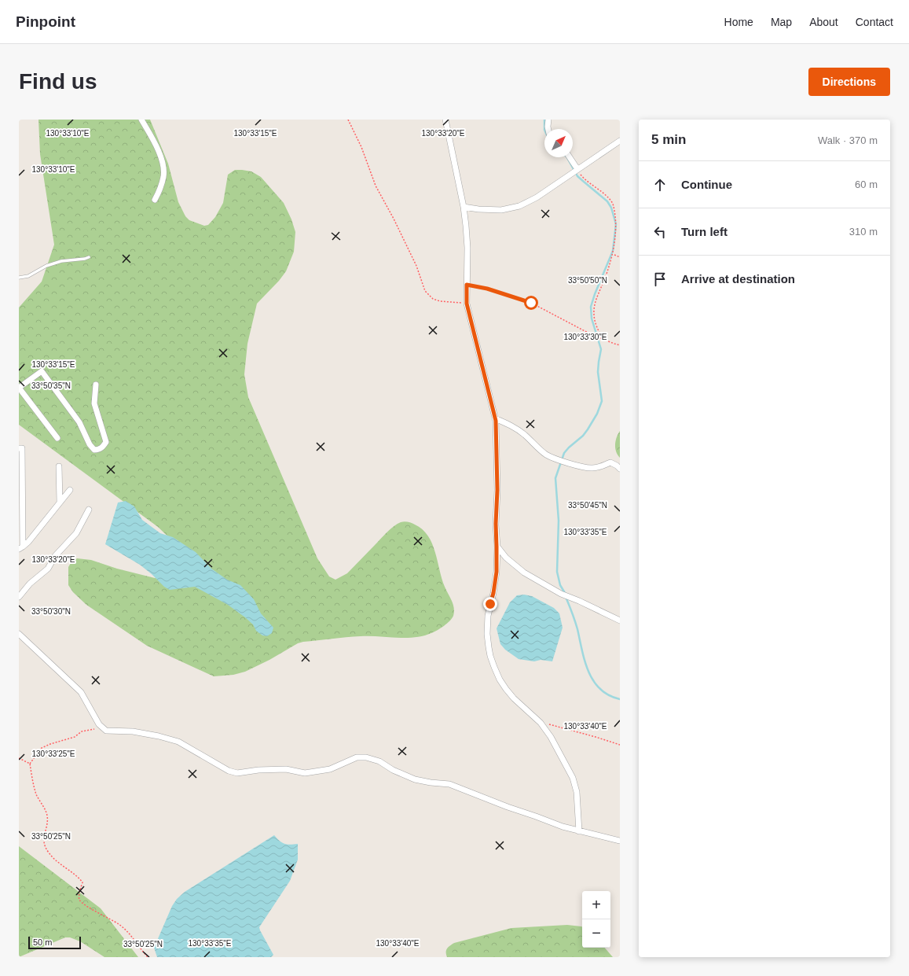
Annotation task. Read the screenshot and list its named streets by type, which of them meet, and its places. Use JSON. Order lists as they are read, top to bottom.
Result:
{
  "scale_bar": "50 m",
  "north": "top right",
  "page": {
    "header": "Pinpoint",
    "nav": [
      "Home",
      "Map",
      "About",
      "Contact"
    ],
    "buttons": "Directions",
    "title": "Find us",
    "heading": ["5 min", "Walk · 370 m"],
    "list": [
      ["Continue", "60 m"],
      ["Turn left", "310 m"],
      "Arrive at destination"
    ],
    "map_buttons": ["+", "−"],
    "scale": "50 m"
  },
  "coordinates": [
    "130°33'10\"E",
    "130°33'15\"E",
    "130°33'20\"E",
    "33°50'50\"N",
    "130°33'30\"E",
    "33°50'35\"N",
    "33°50'45\"N",
    "130°33'35\"E",
    "33°50'30\"N",
    "130°33'40\"E",
    "130°33'25\"E",
    "33°50'25\"N"
  ]
}
